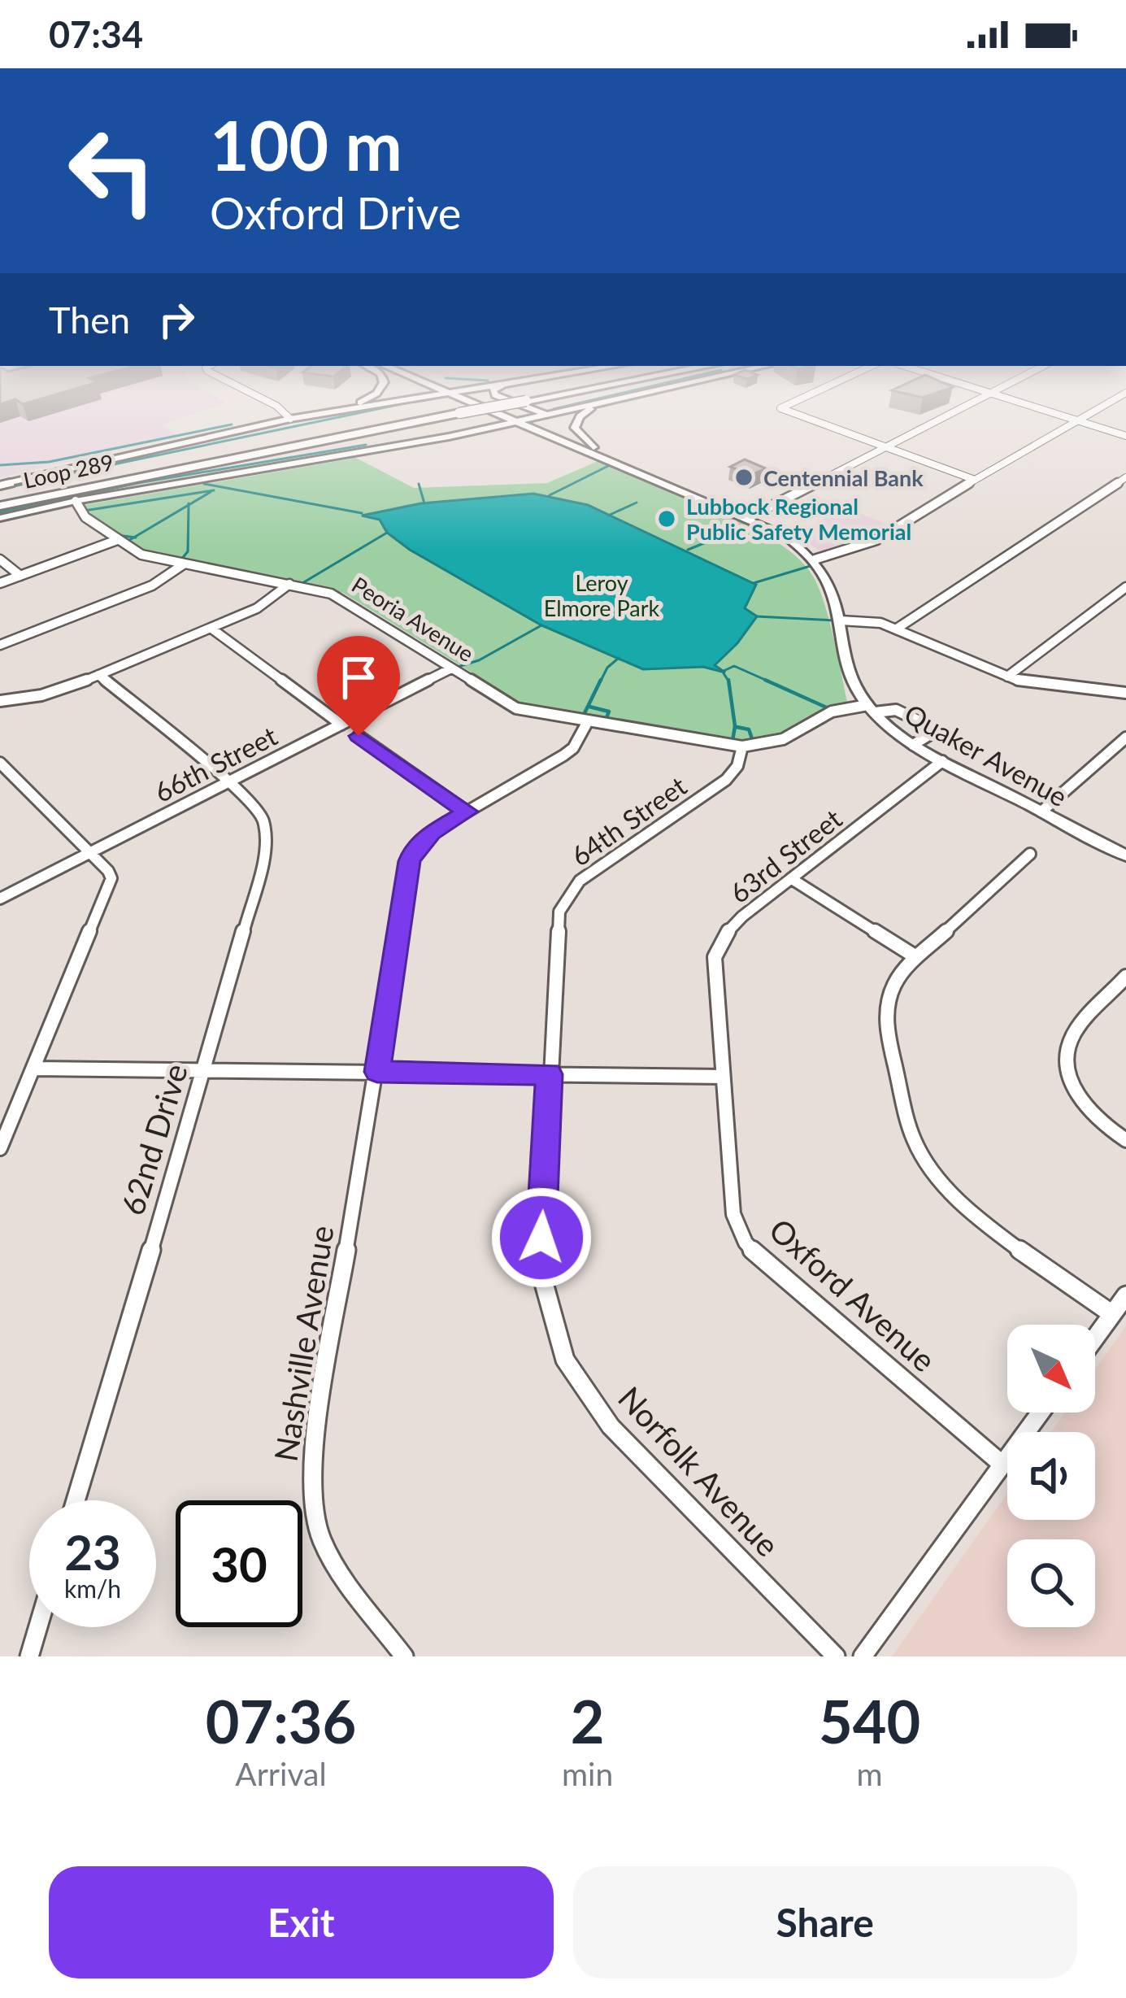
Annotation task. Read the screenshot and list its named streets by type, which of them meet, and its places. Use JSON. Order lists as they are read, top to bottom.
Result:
{
  "streets": {
    "highway": ["Loop 289"],
    "main road": ["Quaker Avenue"],
    "street": [
      "Peoria Avenue",
      "66th Street",
      "64th Street",
      "63rd Street",
      "62nd Drive",
      "Oxford Avenue",
      "Nashville Avenue",
      "Norfolk Avenue"
    ]
  },
  "crossings": [
    ["Peoria Avenue", "66th Street"],
    ["Peoria Avenue", "64th Street"],
    ["Peoria Avenue", "Nashville Avenue"],
    ["Quaker Avenue", "63rd Street"],
    ["66th Street", "62nd Drive"],
    ["64th Street", "Norfolk Avenue"],
    ["63rd Street", "Oxford Avenue"]
  ],
  "parks": ["Leroy Elmore Park"],
  "places": ["Centennial Bank", "Lubbock Regional Public Safety Memorial"],
  "north": "bottom right",
  "page": {
    "status": "07:34",
    "turn": ["100 m", "Oxford Drive"],
    "then": "Then",
    "speed": "23 km/h",
    "limit": "30",
    "eta": [
      "07:36",
      "Arrival",
      "2",
      "min",
      "540",
      "m"
    ],
    "buttons": ["Exit", "Share"]
  }
}
